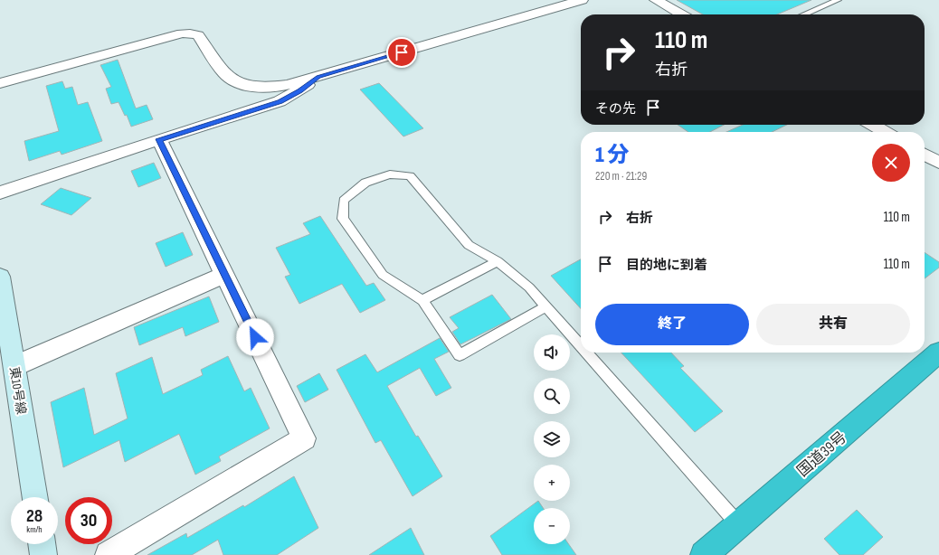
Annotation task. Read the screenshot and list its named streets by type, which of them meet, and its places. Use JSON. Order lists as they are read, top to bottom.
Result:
{
  "streets": {
    "highway": ["国道39号"],
    "street": ["東10号線"]
  },
  "page": {
    "turn": ["110 m", "右折"],
    "then": "その先",
    "heading": ["1 分", "220 m · 21:29"],
    "list": [
      {
        "name": "右折",
        "value": "110 m"
      },
      {
        "name": "目的地に到着",
        "value": "110 m"
      }
    ],
    "buttons": ["終了", "共有"],
    "map_buttons": ["+", "−"],
    "speed": "28 km/h",
    "limit": "30"
  }
}
